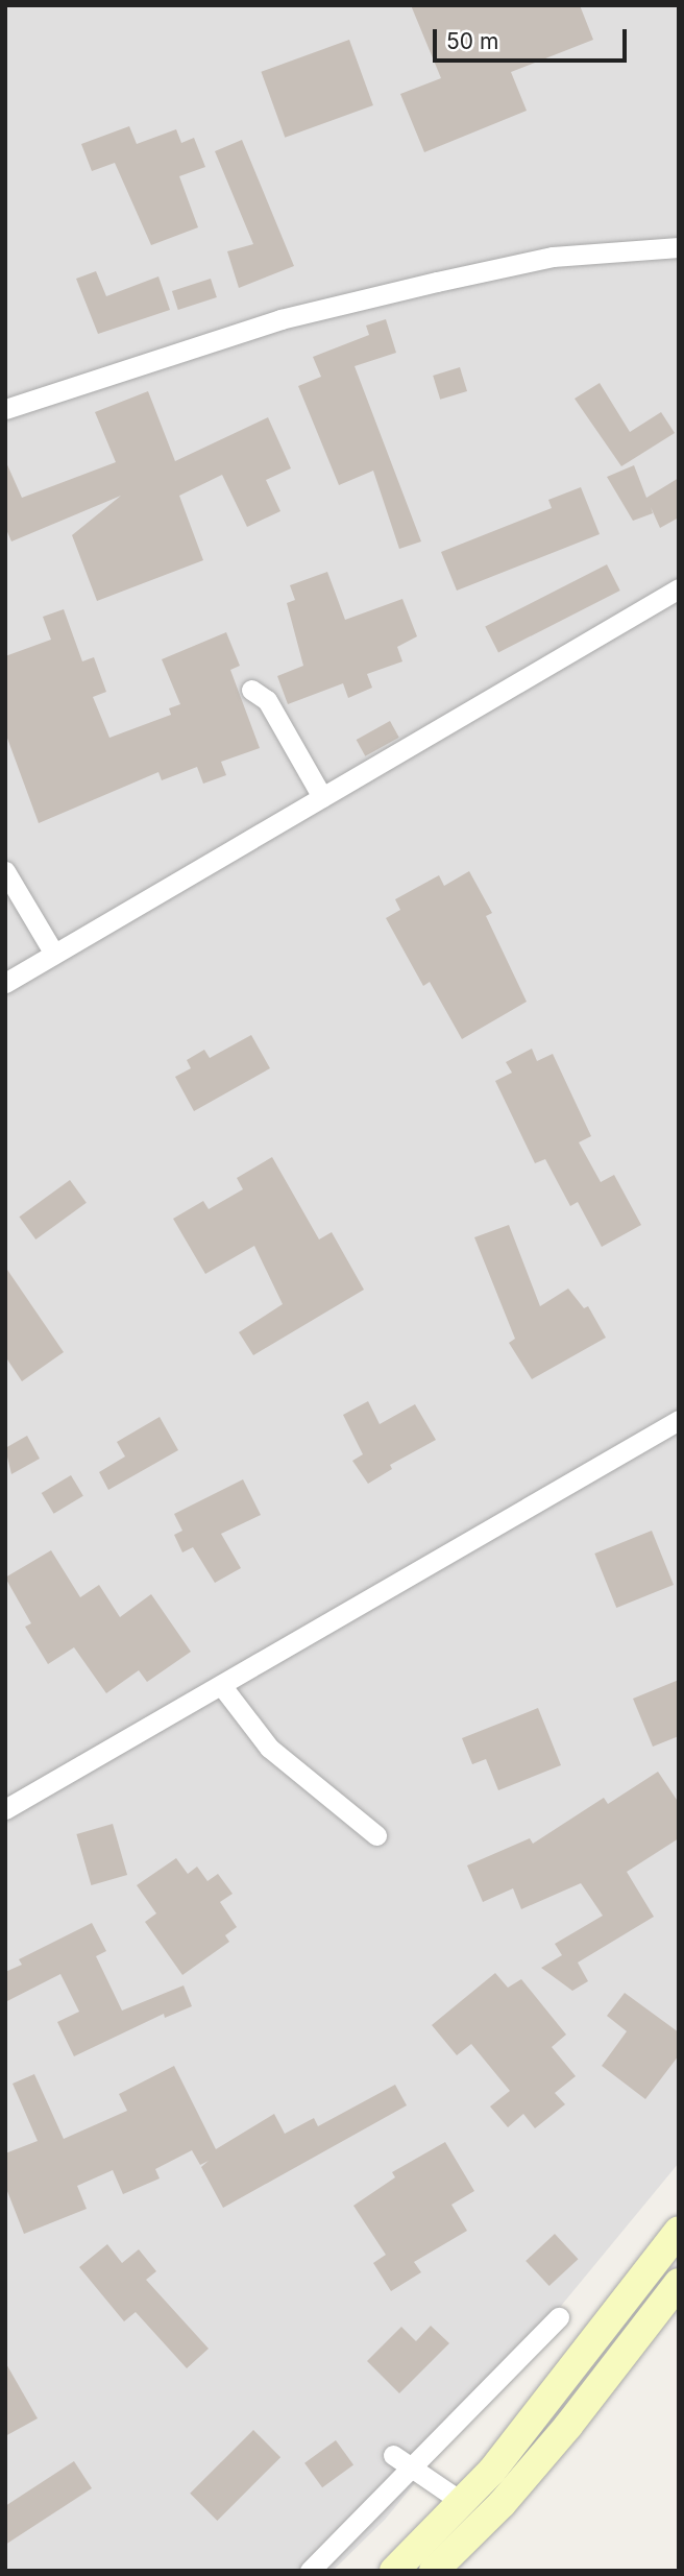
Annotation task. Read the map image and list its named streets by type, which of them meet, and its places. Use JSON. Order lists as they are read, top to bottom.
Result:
{
  "scale_bar": "50 m"
}
